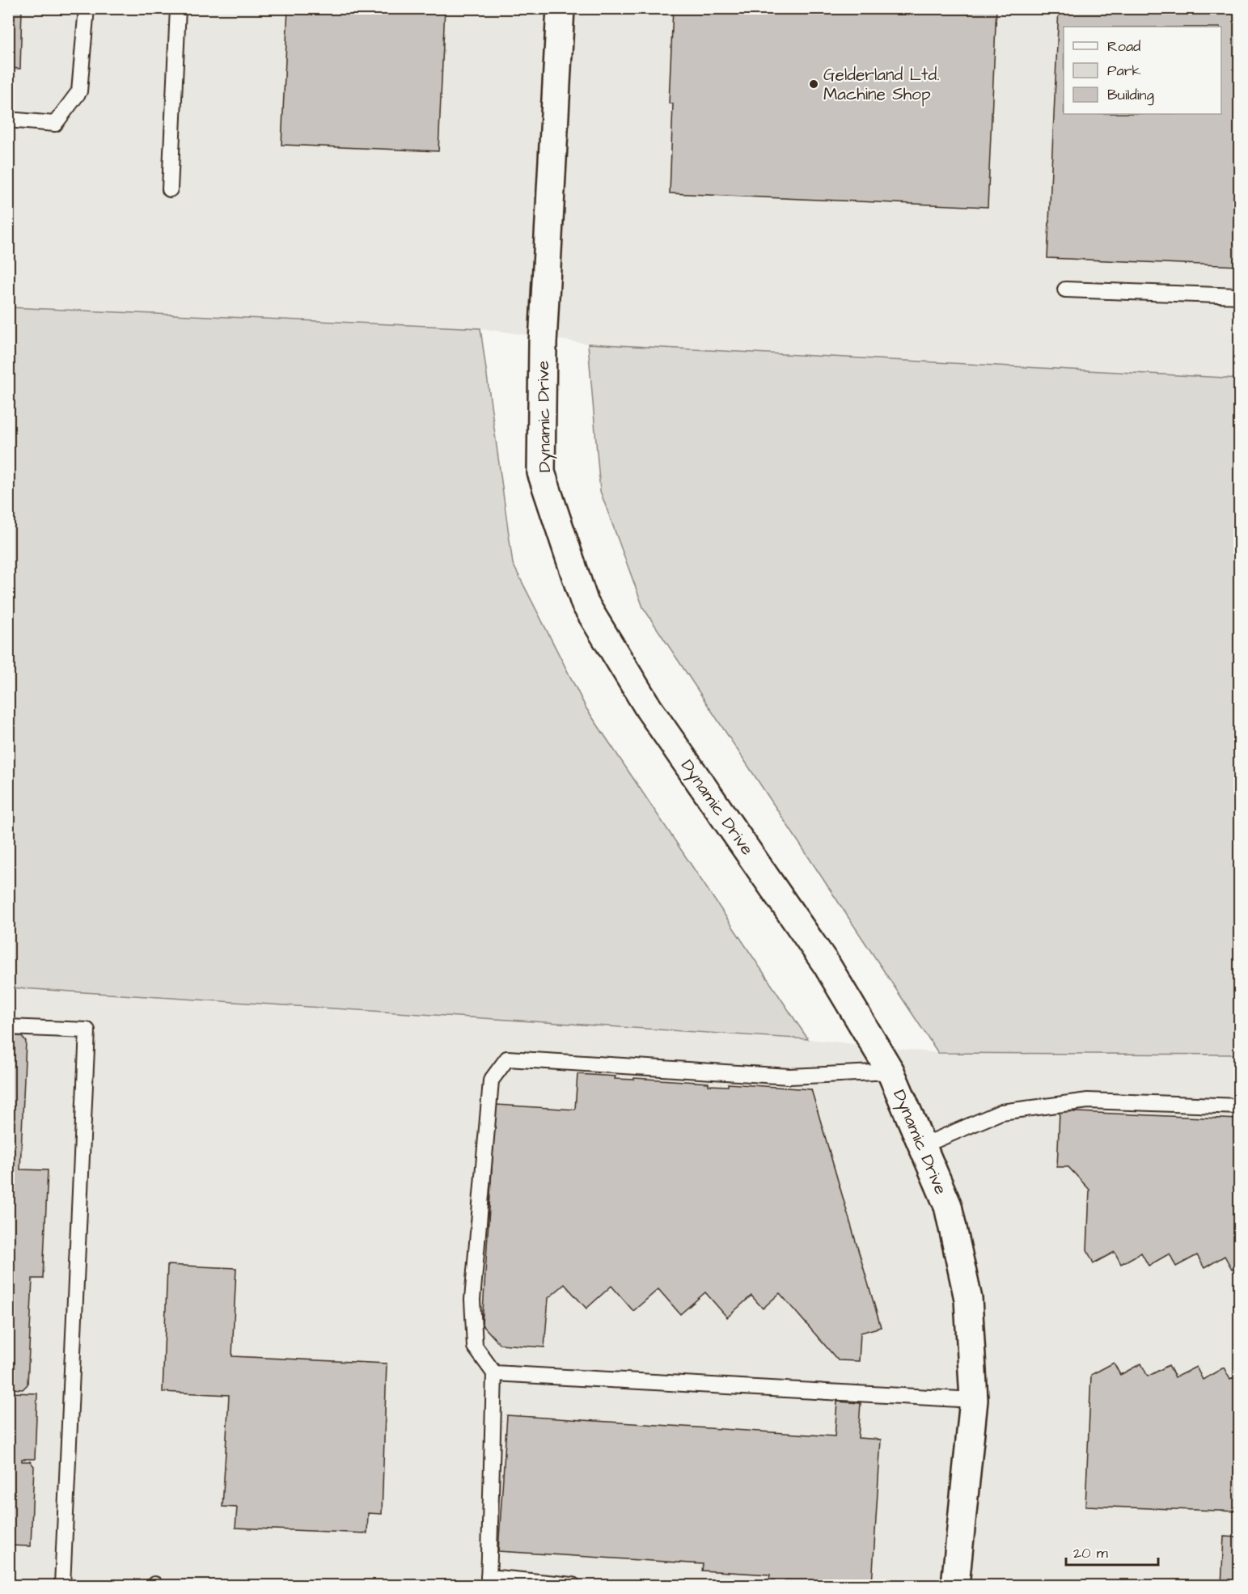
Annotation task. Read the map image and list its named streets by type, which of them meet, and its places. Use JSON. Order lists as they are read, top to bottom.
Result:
{
  "streets": {
    "street": ["Dynamic Drive"]
  },
  "places": ["Gelderland Ltd. Machine Shop"],
  "legend": ["Road", "Park", "Building"],
  "scale_bar": "20 m"
}
